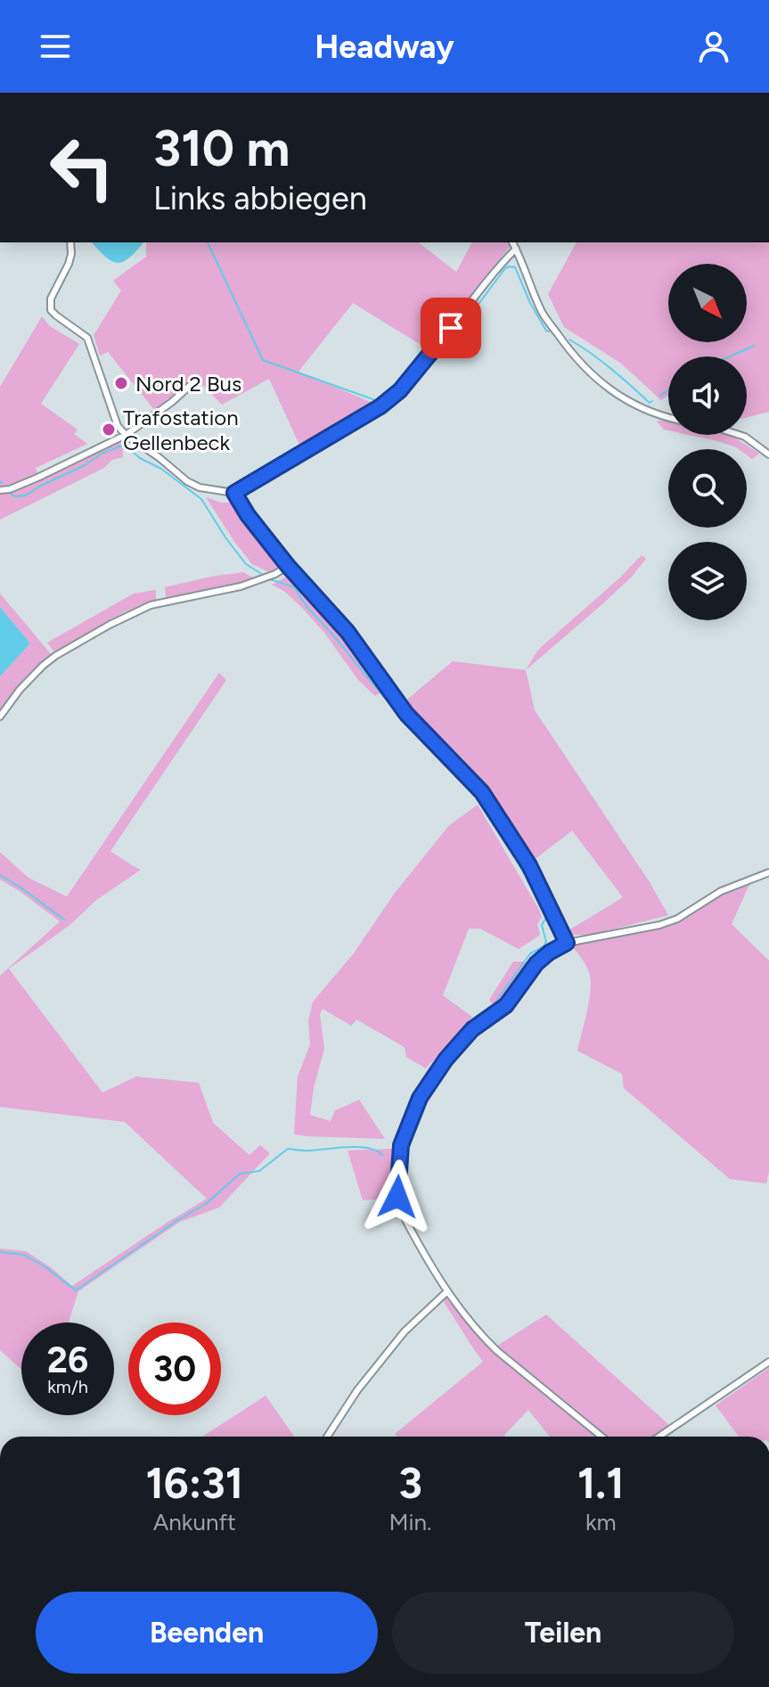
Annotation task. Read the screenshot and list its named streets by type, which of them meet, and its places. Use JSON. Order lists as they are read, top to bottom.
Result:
{
  "places": ["Nord 2 Bus", "Trafostation Gellenbeck"],
  "north": "bottom right",
  "page": {
    "header": "Headway",
    "turn": ["310 m", "Links abbiegen"],
    "speed": "26 km/h",
    "limit": "30",
    "eta": [
      "16:31",
      "Ankunft",
      "3",
      "Min.",
      "1.1",
      "km"
    ],
    "buttons": ["Beenden", "Teilen"]
  }
}
